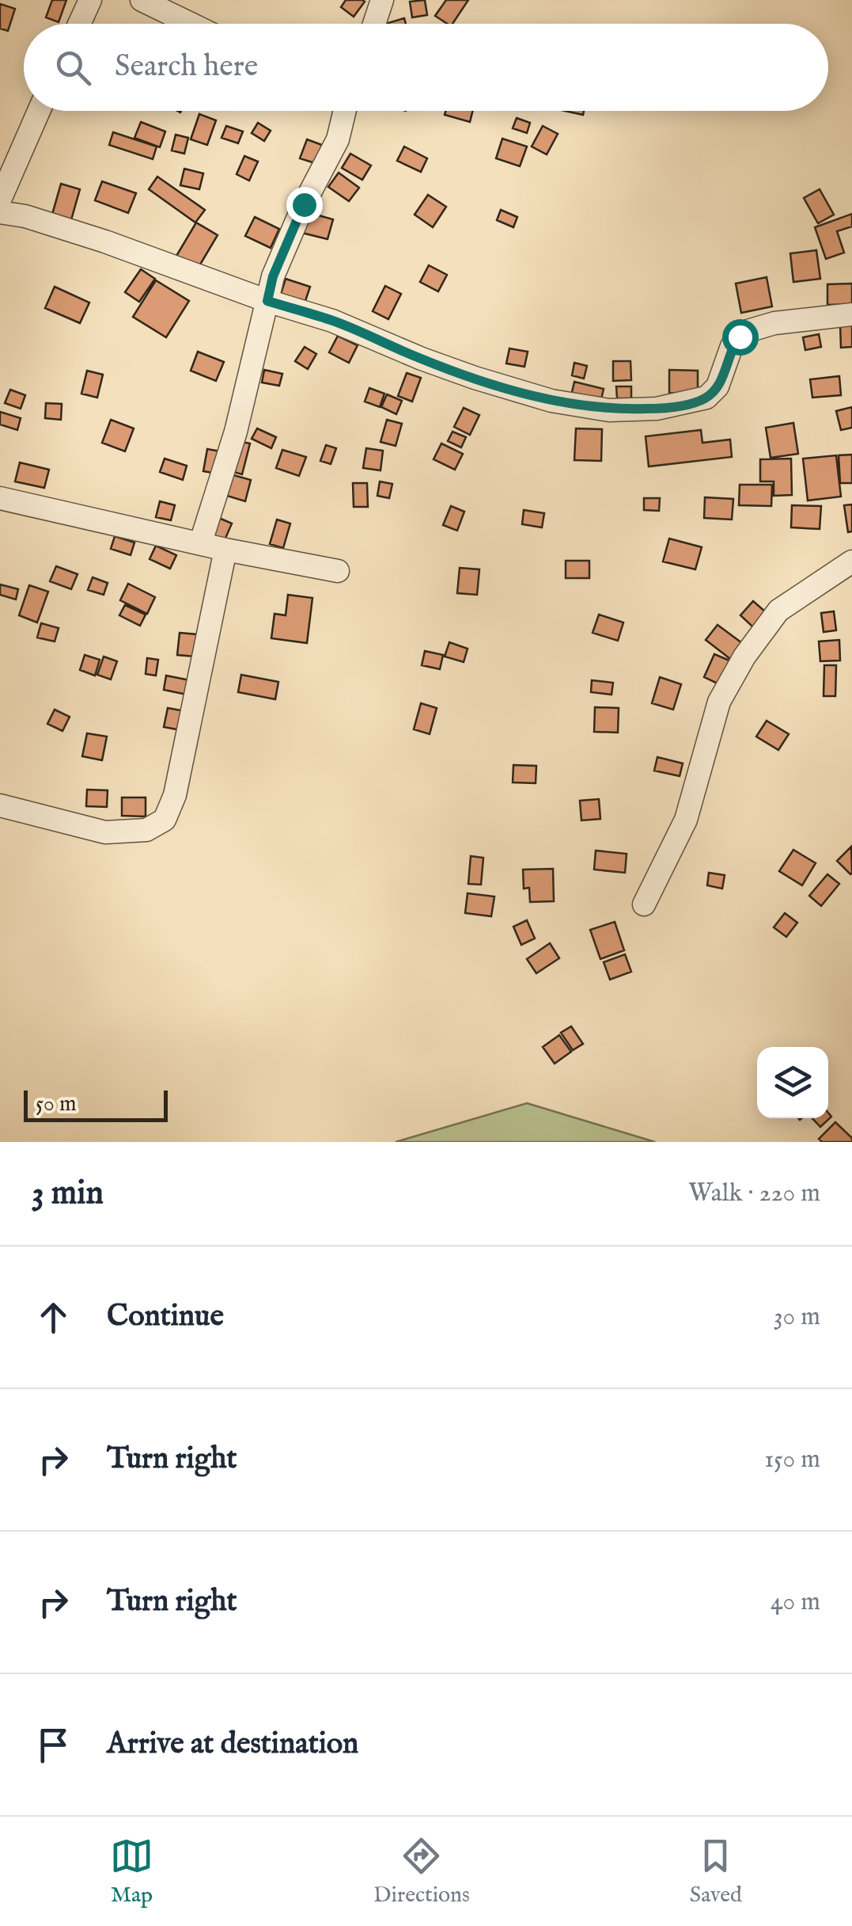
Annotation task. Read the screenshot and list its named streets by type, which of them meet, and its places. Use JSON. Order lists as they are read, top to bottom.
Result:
{
  "scale_bar": "50 m",
  "page": {
    "search": "Search here",
    "scale": "50 m",
    "heading": ["3 min", "Walk · 220 m"],
    "list": [
      ["Continue", "30 m"],
      ["Turn right", "150 m"],
      ["Turn right", "40 m"],
      "Arrive at destination"
    ],
    "nav": ["Map", "Directions", "Saved"]
  }
}
